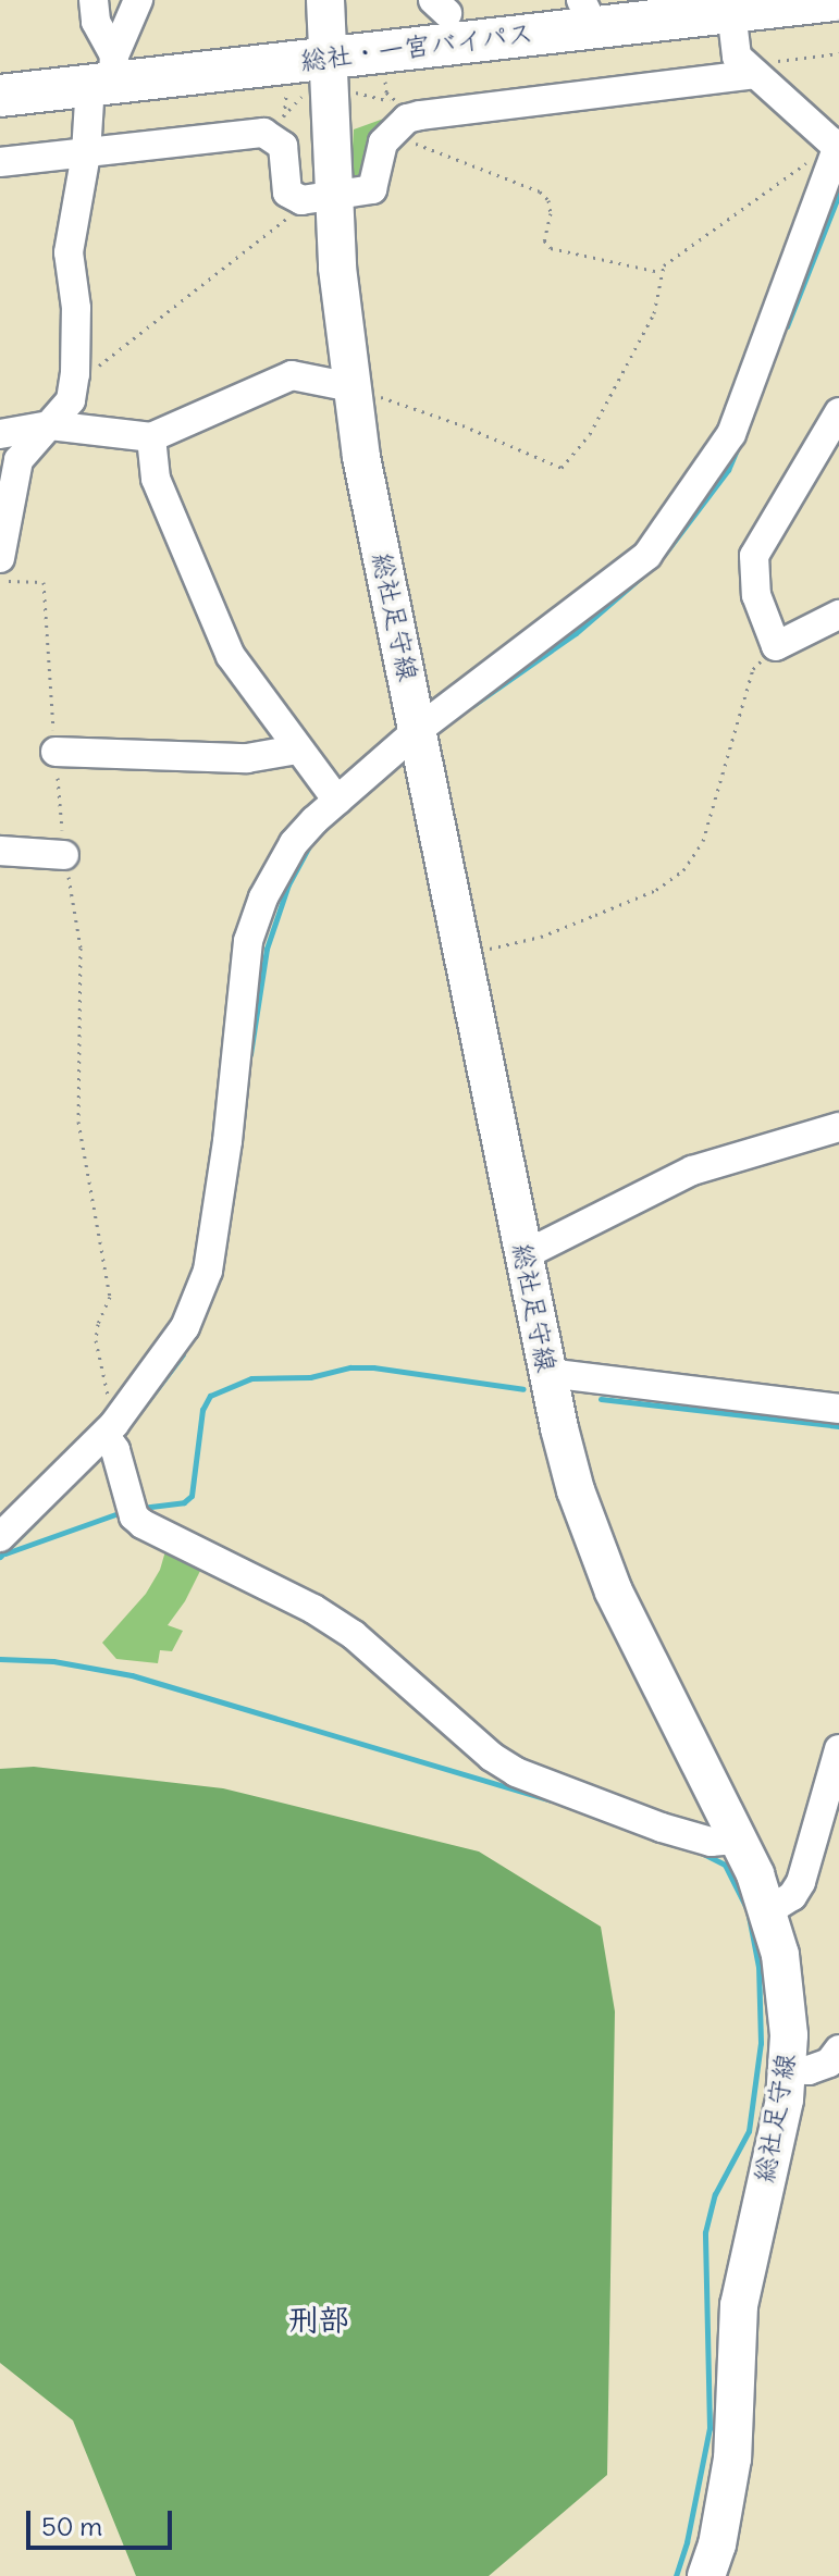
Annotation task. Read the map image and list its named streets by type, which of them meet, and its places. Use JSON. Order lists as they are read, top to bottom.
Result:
{
  "streets": {
    "highway": ["総社・一宮バイパス"],
    "main road": ["総社足守線"]
  },
  "crossings": [
    ["総社・一宮バイパス", "総社足守線"]
  ],
  "districts": ["刑部"],
  "scale_bar": "50 m"
}
